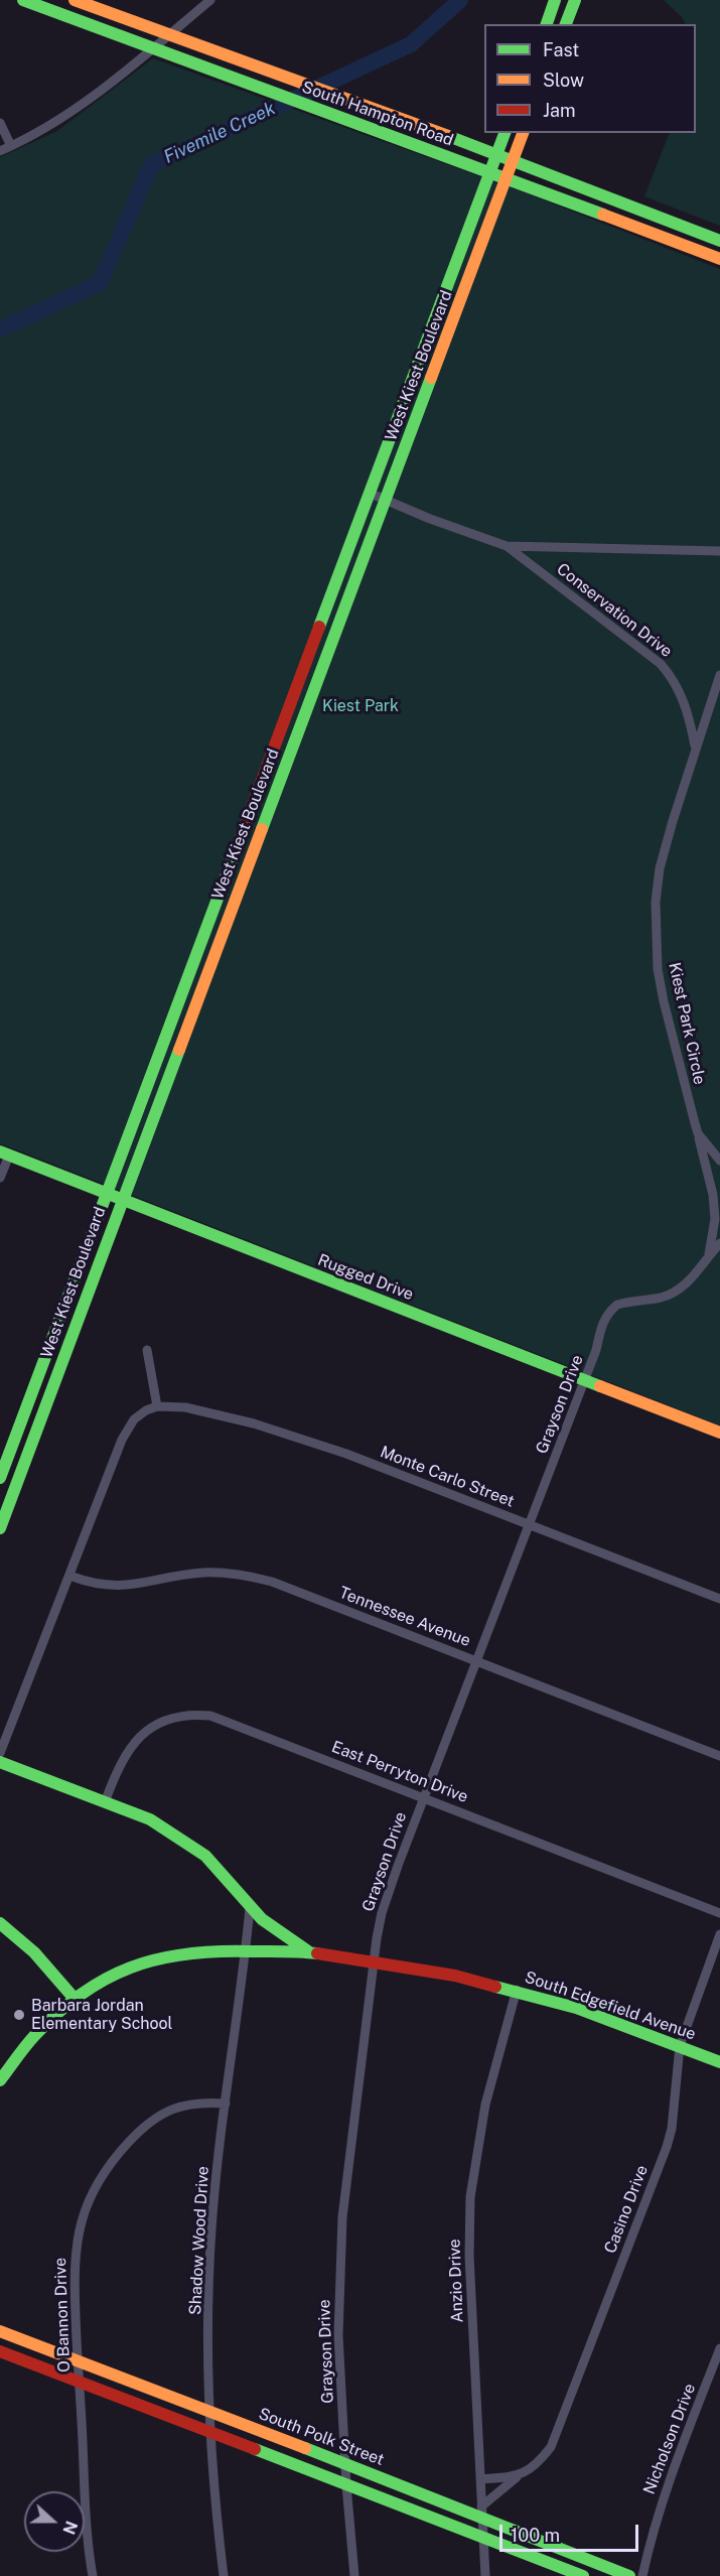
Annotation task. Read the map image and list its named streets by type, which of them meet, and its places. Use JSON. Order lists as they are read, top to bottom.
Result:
{
  "streets": {
    "main road": [
      "South Hampton Road",
      "West Kiest Boulevard",
      "Rugged Drive",
      "South Edgefield Avenue",
      "South Polk Street"
    ],
    "street": [
      "Conservation Drive",
      "Kiest Park Circle",
      "Grayson Drive",
      "Monte Carlo Street",
      "Tennessee Avenue",
      "East Perryton Drive",
      "Casino Drive",
      "Shadow Wood Drive",
      "Anzio Drive",
      "O Bannon Drive",
      "Nicholson Drive"
    ]
  },
  "crossings": [
    ["South Hampton Road", "West Kiest Boulevard"],
    ["West Kiest Boulevard", "Conservation Drive"],
    ["West Kiest Boulevard", "Rugged Drive"],
    ["Conservation Drive", "Kiest Park Circle"],
    ["Kiest Park Circle", "Grayson Drive"],
    ["Rugged Drive", "Grayson Drive"],
    ["Grayson Drive", "Monte Carlo Street"],
    ["Grayson Drive", "Tennessee Avenue"],
    ["Grayson Drive", "East Perryton Drive"],
    ["Grayson Drive", "South Edgefield Avenue"],
    ["Grayson Drive", "South Polk Street"],
    ["East Perryton Drive", "South Edgefield Avenue"],
    ["South Edgefield Avenue", "Casino Drive"],
    ["South Edgefield Avenue", "Shadow Wood Drive"],
    ["South Edgefield Avenue", "Anzio Drive"],
    ["Casino Drive", "Anzio Drive"],
    ["Casino Drive", "South Polk Street"],
    ["Shadow Wood Drive", "O Bannon Drive"],
    ["Shadow Wood Drive", "South Polk Street"],
    ["Anzio Drive", "South Polk Street"],
    ["O Bannon Drive", "South Polk Street"]
  ],
  "water": ["Fivemile Creek"],
  "parks": ["Kiest Park"],
  "places": ["Barbara Jordan Elementary School"],
  "legend": ["Fast", "Slow", "Jam"],
  "scale_bar": "100 m",
  "north": "right"
}
